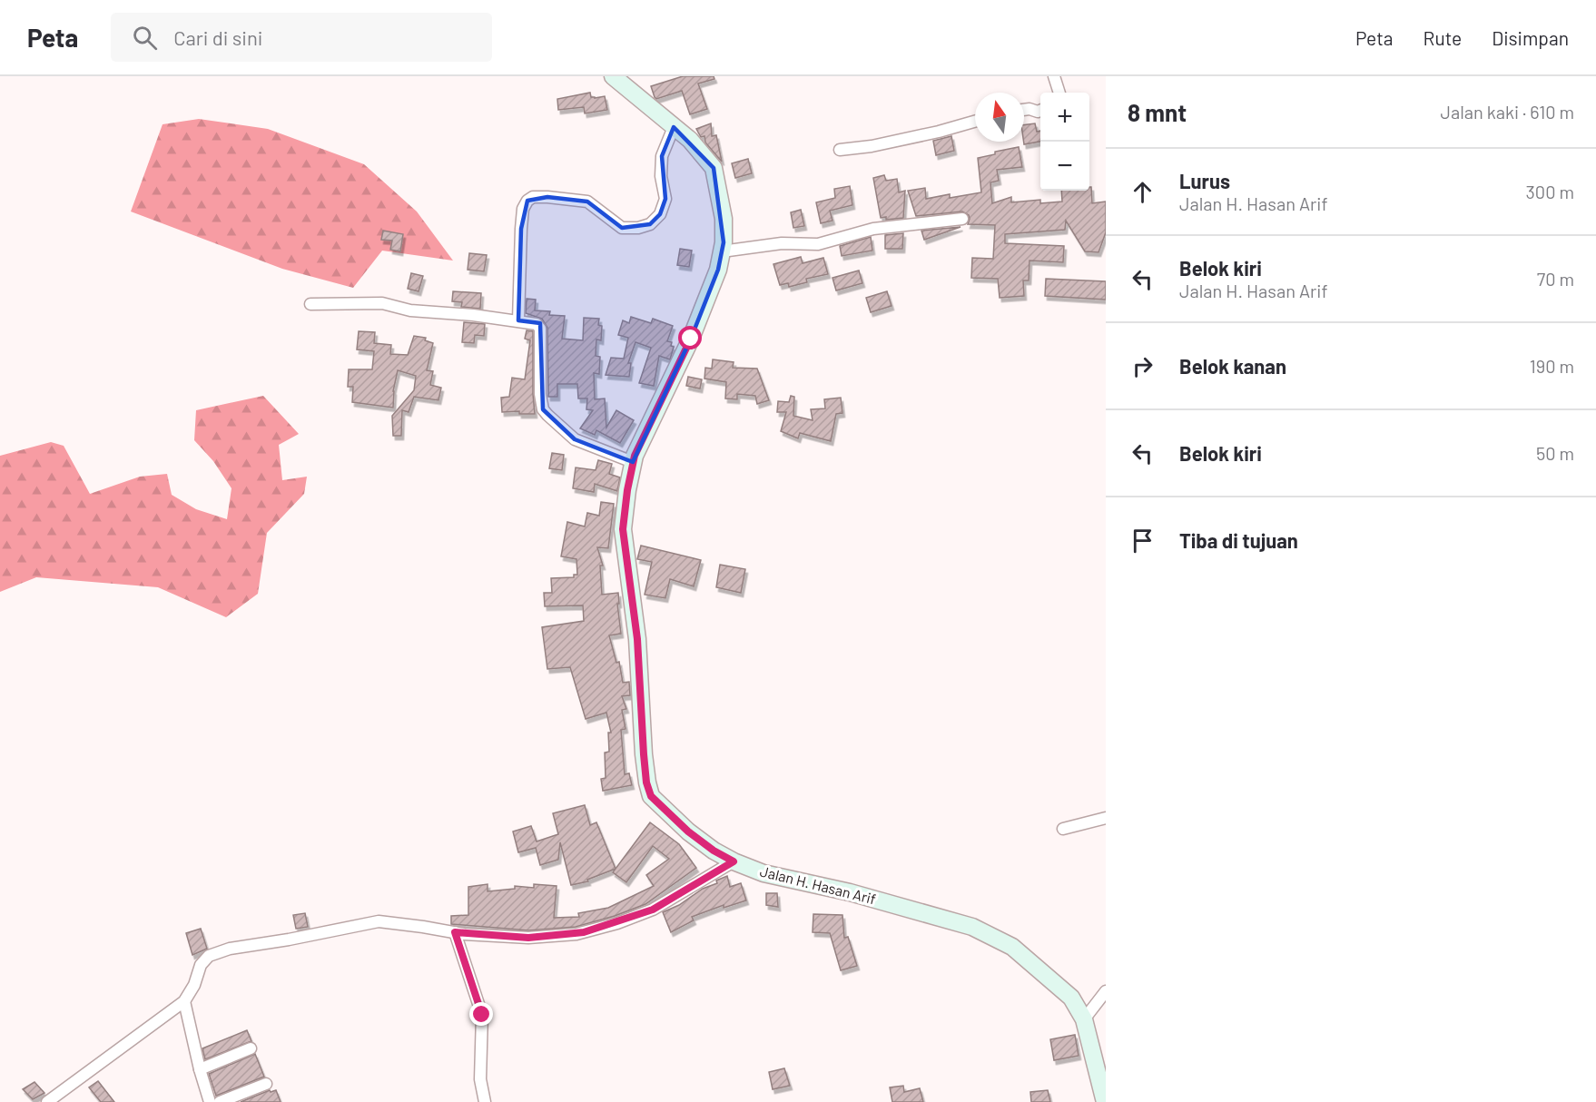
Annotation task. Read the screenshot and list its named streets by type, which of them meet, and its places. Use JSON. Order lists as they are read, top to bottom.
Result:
{
  "streets": {
    "main road": ["Jalan H. Hasan Arif"]
  },
  "north": "top",
  "page": {
    "header": "Peta",
    "search": "Cari di sini",
    "nav": ["Peta", "Rute", "Disimpan"],
    "heading": ["8 mnt", "Jalan kaki · 610 m"],
    "map_buttons": ["+", "−"],
    "list": [
      ["Lurus", "Jalan H. Hasan Arif", "300 m"],
      ["Belok kiri", "Jalan H. Hasan Arif", "70 m"],
      ["Belok kanan", "190 m"],
      ["Belok kiri", "50 m"],
      "Tiba di tujuan"
    ]
  }
}
